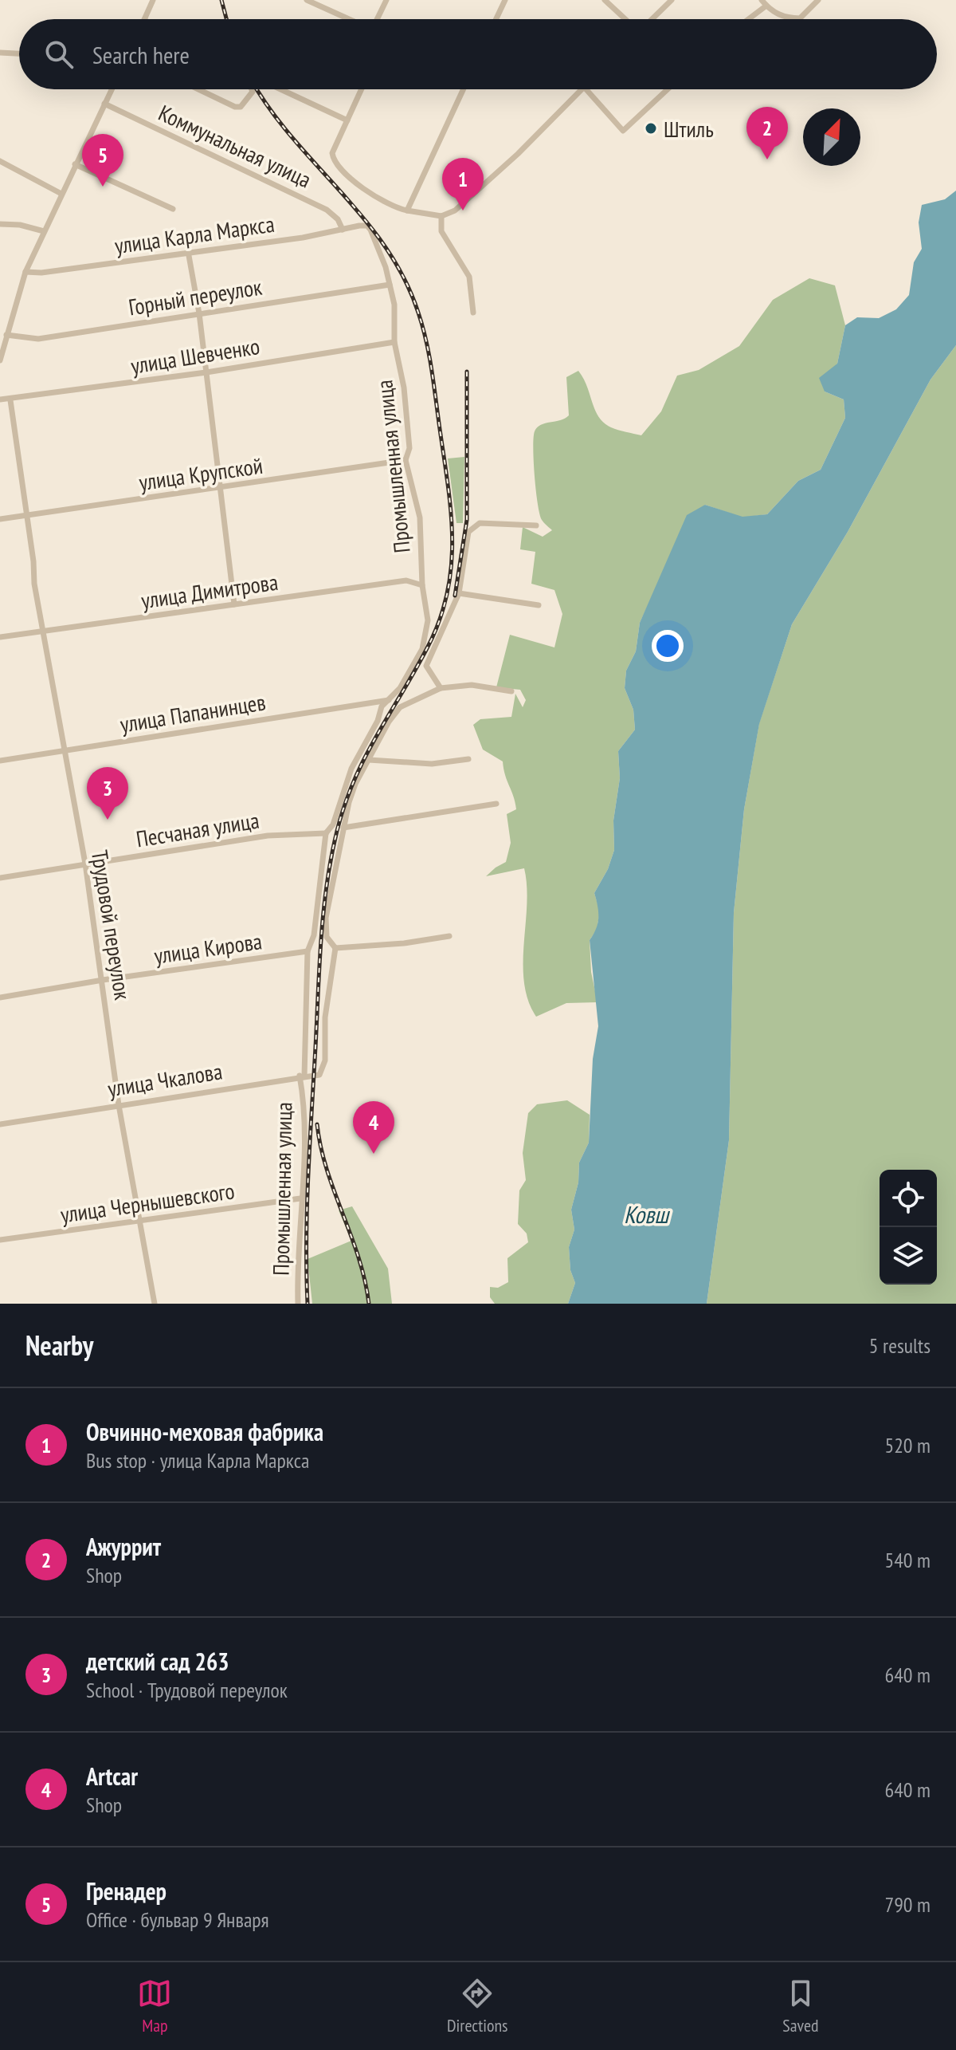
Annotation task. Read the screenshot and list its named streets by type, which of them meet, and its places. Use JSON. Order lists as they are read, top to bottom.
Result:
{
  "streets": {
    "street": [
      "Коммунальная улица",
      "улица Карла Маркса",
      "Горный переулок",
      "улица Шевченко",
      "Промышленная улица",
      "улица Крупской",
      "улица Димитрова",
      "улица Папанинцев",
      "Песчаная улица",
      "Трудовой переулок",
      "улица Кирова",
      "улица Чкалова",
      "улица Чернышевского"
    ]
  },
  "crossings": [
    ["Коммунальная улица", "улица Карла Маркса"],
    ["улица Карла Маркса", "Промышленная улица"],
    ["Горный переулок", "Промышленная улица"],
    ["улица Шевченко", "Промышленная улица"],
    ["улица Шевченко", "Трудовой переулок"],
    ["Промышленная улица", "улица Крупской"],
    ["Промышленная улица", "улица Димитрова"],
    ["Промышленная улица", "улица Папанинцев"],
    ["Промышленная улица", "Песчаная улица"],
    ["Промышленная улица", "улица Кирова"],
    ["Промышленная улица", "улица Чкалова"],
    ["Промышленная улица", "улица Чернышевского"],
    ["улица Крупской", "Трудовой переулок"],
    ["улица Димитрова", "Трудовой переулок"],
    ["улица Папанинцев", "Трудовой переулок"],
    ["Песчаная улица", "Трудовой переулок"],
    ["Трудовой переулок", "улица Кирова"],
    ["Трудовой переулок", "улица Чкалова"],
    ["Трудовой переулок", "улица Чернышевского"]
  ],
  "water": ["Ковш"],
  "places": ["Штиль"],
  "north": "top right",
  "page": {
    "search": "Search here",
    "pins": [
      "2",
      "5",
      "1",
      "3",
      "4"
    ],
    "heading": ["Nearby", "5 results"],
    "list": [
      {
        "mark": "1",
        "name": "Овчинно-меховая фабрика",
        "note": "Bus stop · улица Карла Маркса",
        "value": "520 m"
      },
      {
        "mark": "2",
        "name": "Ажуррит",
        "note": "Shop",
        "value": "540 m"
      },
      {
        "mark": "3",
        "name": "детский сад 263",
        "note": "School · Трудовой переулок",
        "value": "640 m"
      },
      {
        "mark": "4",
        "name": "Artcar",
        "note": "Shop",
        "value": "640 m"
      },
      {
        "mark": "5",
        "name": "Гренадер",
        "note": "Office · бульвар 9 Января",
        "value": "790 m"
      }
    ],
    "nav": ["Map", "Directions", "Saved"]
  }
}
